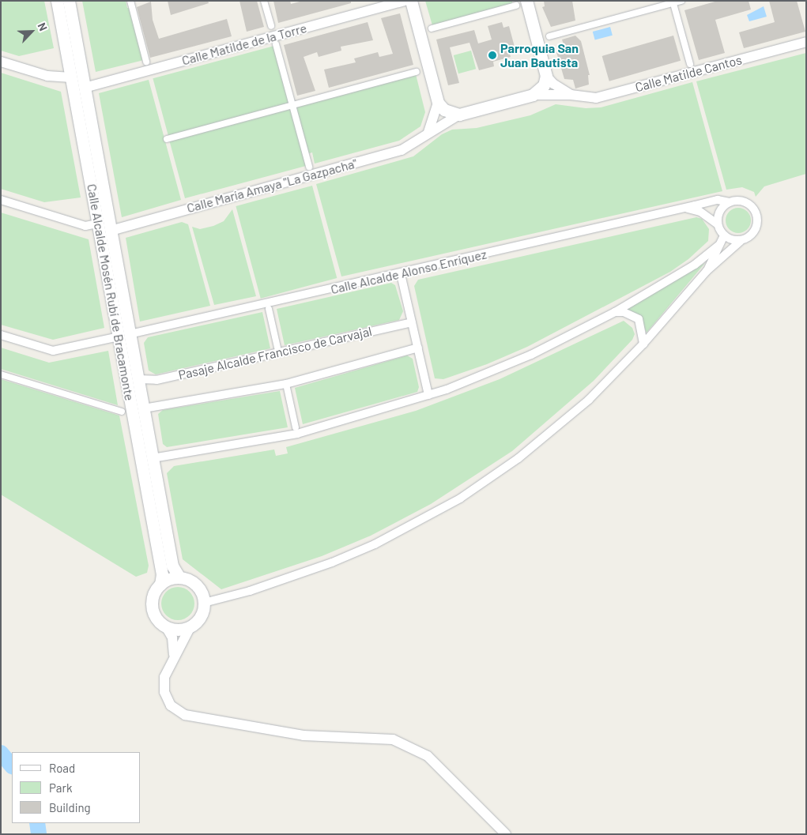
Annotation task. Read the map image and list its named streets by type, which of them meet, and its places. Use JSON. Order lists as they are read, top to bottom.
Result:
{
  "streets": {
    "main road": ["Calle Alcalde Mosén Rubí de Bracamonte"],
    "street": [
      "Calle Matilde de la Torre",
      "Calle Matilde Cantos",
      "Calle María Amaya \"La Gazpacha\"",
      "Calle Alcalde Alonso Enríquez",
      "Pasaje Alcalde Francisco de Carvajal"
    ]
  },
  "crossings": [
    ["Calle Matilde de la Torre", "Calle Alcalde Mosén Rubí de Bracamonte"],
    ["Calle María Amaya \"La Gazpacha\"", "Calle Alcalde Mosén Rubí de Bracamonte"],
    ["Calle Alcalde Alonso Enríquez", "Calle Alcalde Mosén Rubí de Bracamonte"],
    ["Calle Alcalde Mosén Rubí de Bracamonte", "Pasaje Alcalde Francisco de Carvajal"]
  ],
  "places": ["Parroquia San Juan Bautista"],
  "legend": ["Road", "Park", "Building"],
  "north": "top right"
}
